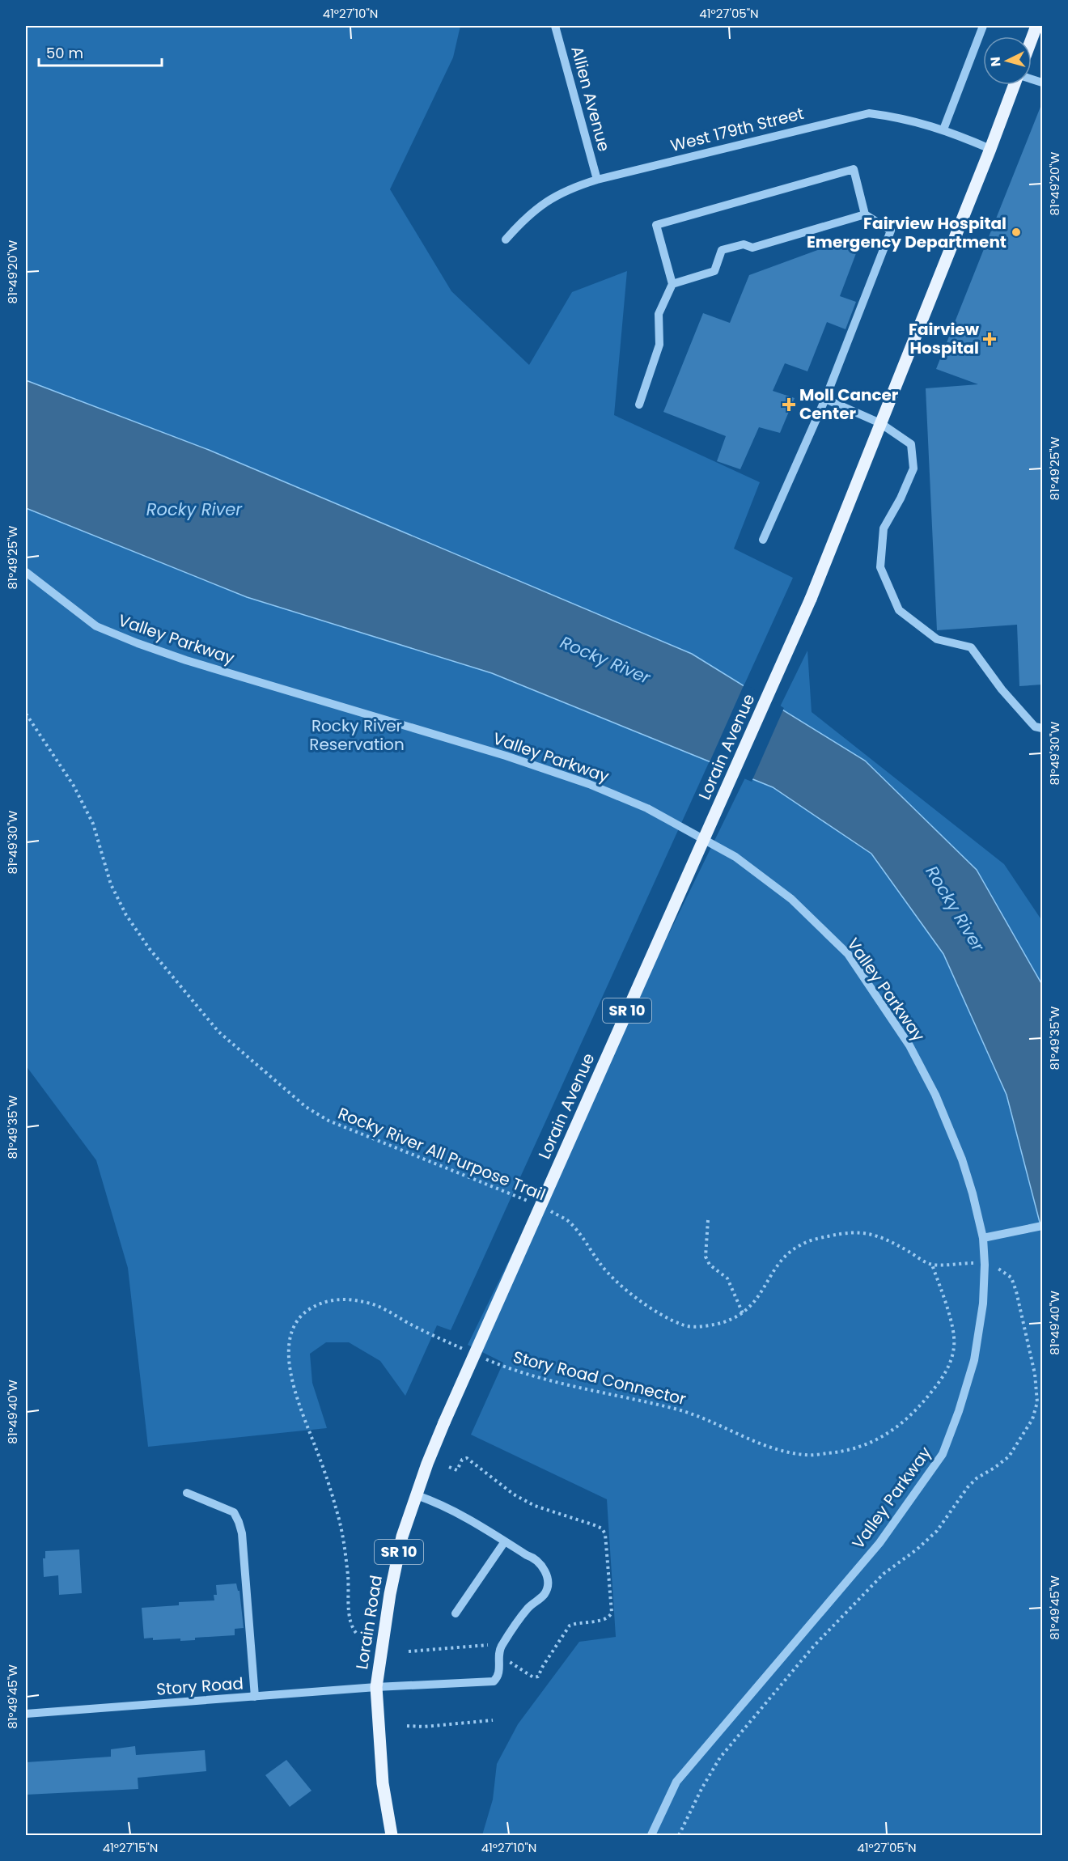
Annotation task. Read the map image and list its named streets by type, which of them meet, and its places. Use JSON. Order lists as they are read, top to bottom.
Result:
{
  "streets": {
    "main road": ["Lorain Avenue", "SR 10", "Lorain Road"],
    "street": [
      "Allien Avenue",
      "West 179th Street",
      "Valley Parkway",
      "Story Road"
    ],
    "path": ["Rocky River All Purpose Trail", "Story Road Connector"]
  },
  "crossings": [
    ["Allien Avenue", "West 179th Street"],
    ["West 179th Street", "Lorain Avenue"],
    ["Lorain Avenue", "Lorain Road"],
    ["Rocky River All Purpose Trail", "Story Road Connector"],
    ["Lorain Road", "Story Road"]
  ],
  "water": ["Rocky River"],
  "parks": ["Rocky River Reservation"],
  "places": {
    "other": ["Fairview Hospital Emergency Department"],
    "health": ["Fairview Hospital", "Moll Cancer Center"]
  },
  "scale_bar": "50 m",
  "north": "left",
  "coordinates": [
    "41°27'10\"N",
    "41°27'05\"N",
    "81°49'20\"W",
    "81°49'25\"W",
    "81°49'30\"W",
    "81°49'35\"W",
    "81°49'40\"W",
    "81°49'45\"W",
    "41°27'15\"N"
  ]
}
